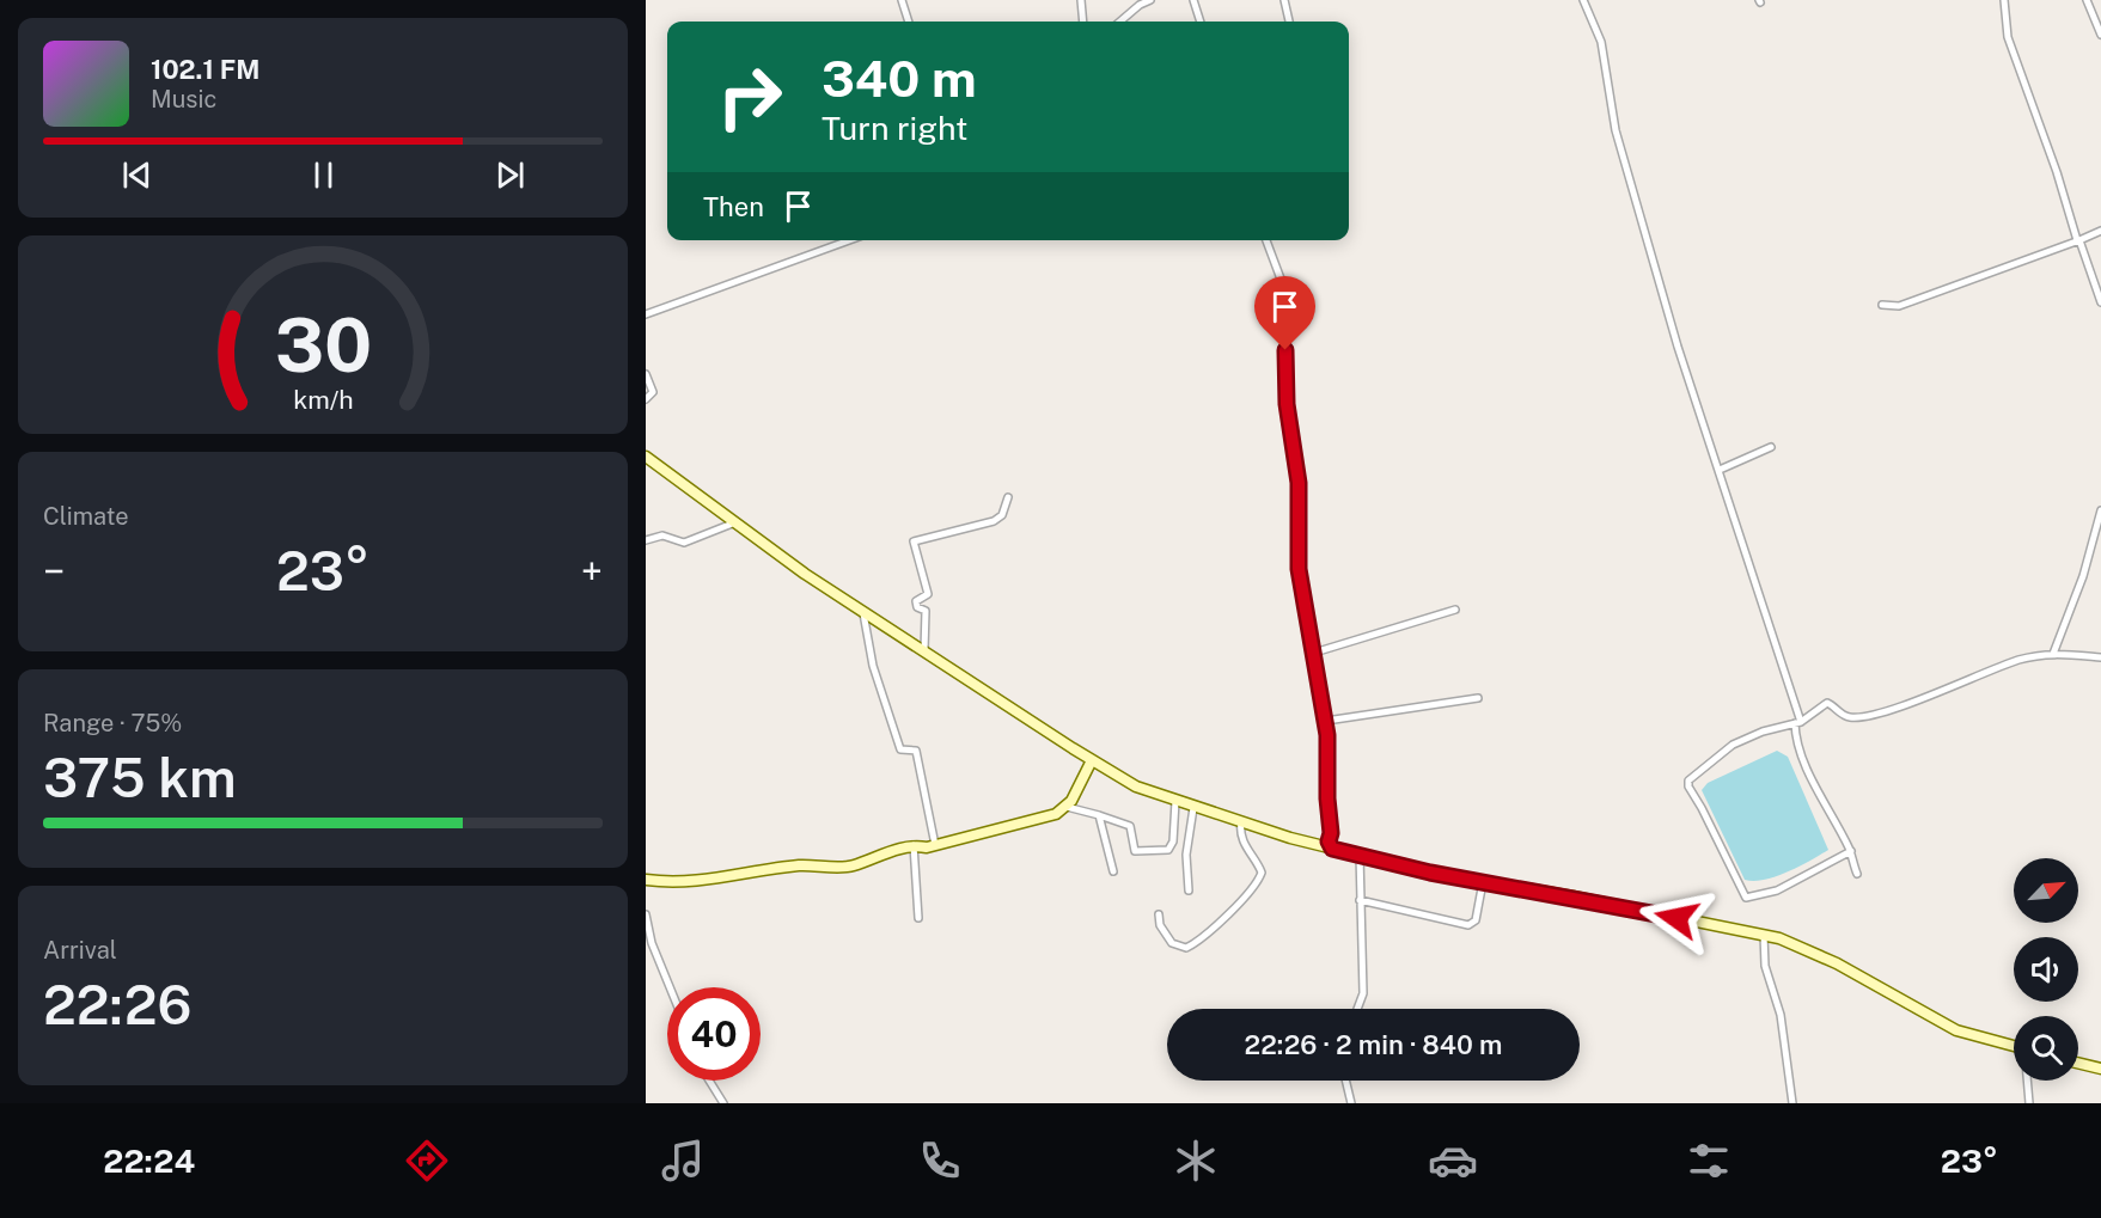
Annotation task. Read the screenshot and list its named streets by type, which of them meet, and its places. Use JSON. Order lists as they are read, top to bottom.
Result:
{
  "north": "top right",
  "page": {
    "turn": ["340 m", "Turn right"],
    "song": ["102.1 FM", "Music"],
    "then": "Then",
    "tile": [
      "Climate",
      ["Range · 75%", "375 km"],
      ["Arrival", "22:26"]
    ],
    "heat": ["−", "23°", "+"],
    "limit": "40",
    "trip": "22:26 · 2 min · 840 m",
    "tabs": ["22:24", "23°"],
    "gauge": ["30", "km/h"]
  }
}
